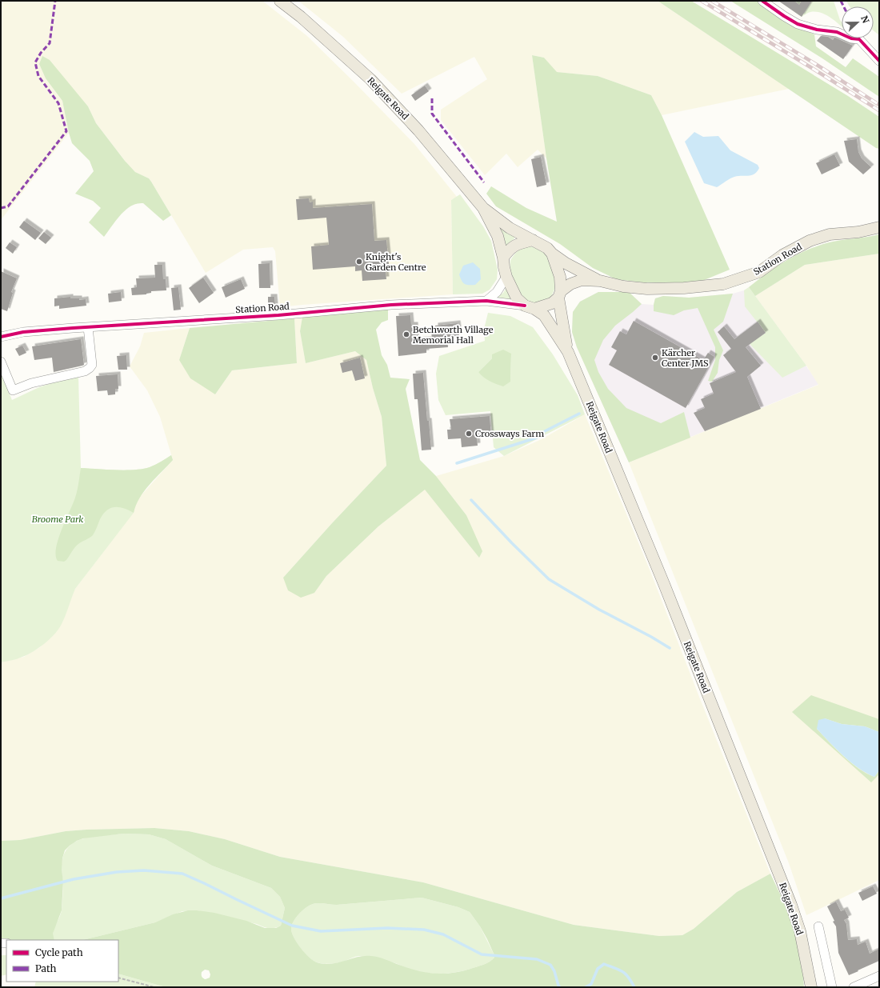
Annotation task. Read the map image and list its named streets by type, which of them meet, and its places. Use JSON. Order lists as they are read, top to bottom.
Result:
{
  "streets": {
    "main road": ["Reigate Road", "Station Road"]
  },
  "crossings": [
    ["Reigate Road", "Station Road"]
  ],
  "parks": ["Broome Park"],
  "places": [
    "Knight's Garden Centre",
    "Betchworth Village Memorial Hall",
    "Kärcher Center JMS",
    "Crossways Farm"
  ],
  "legend": ["Cycle path", "Path"],
  "north": "right"
}
